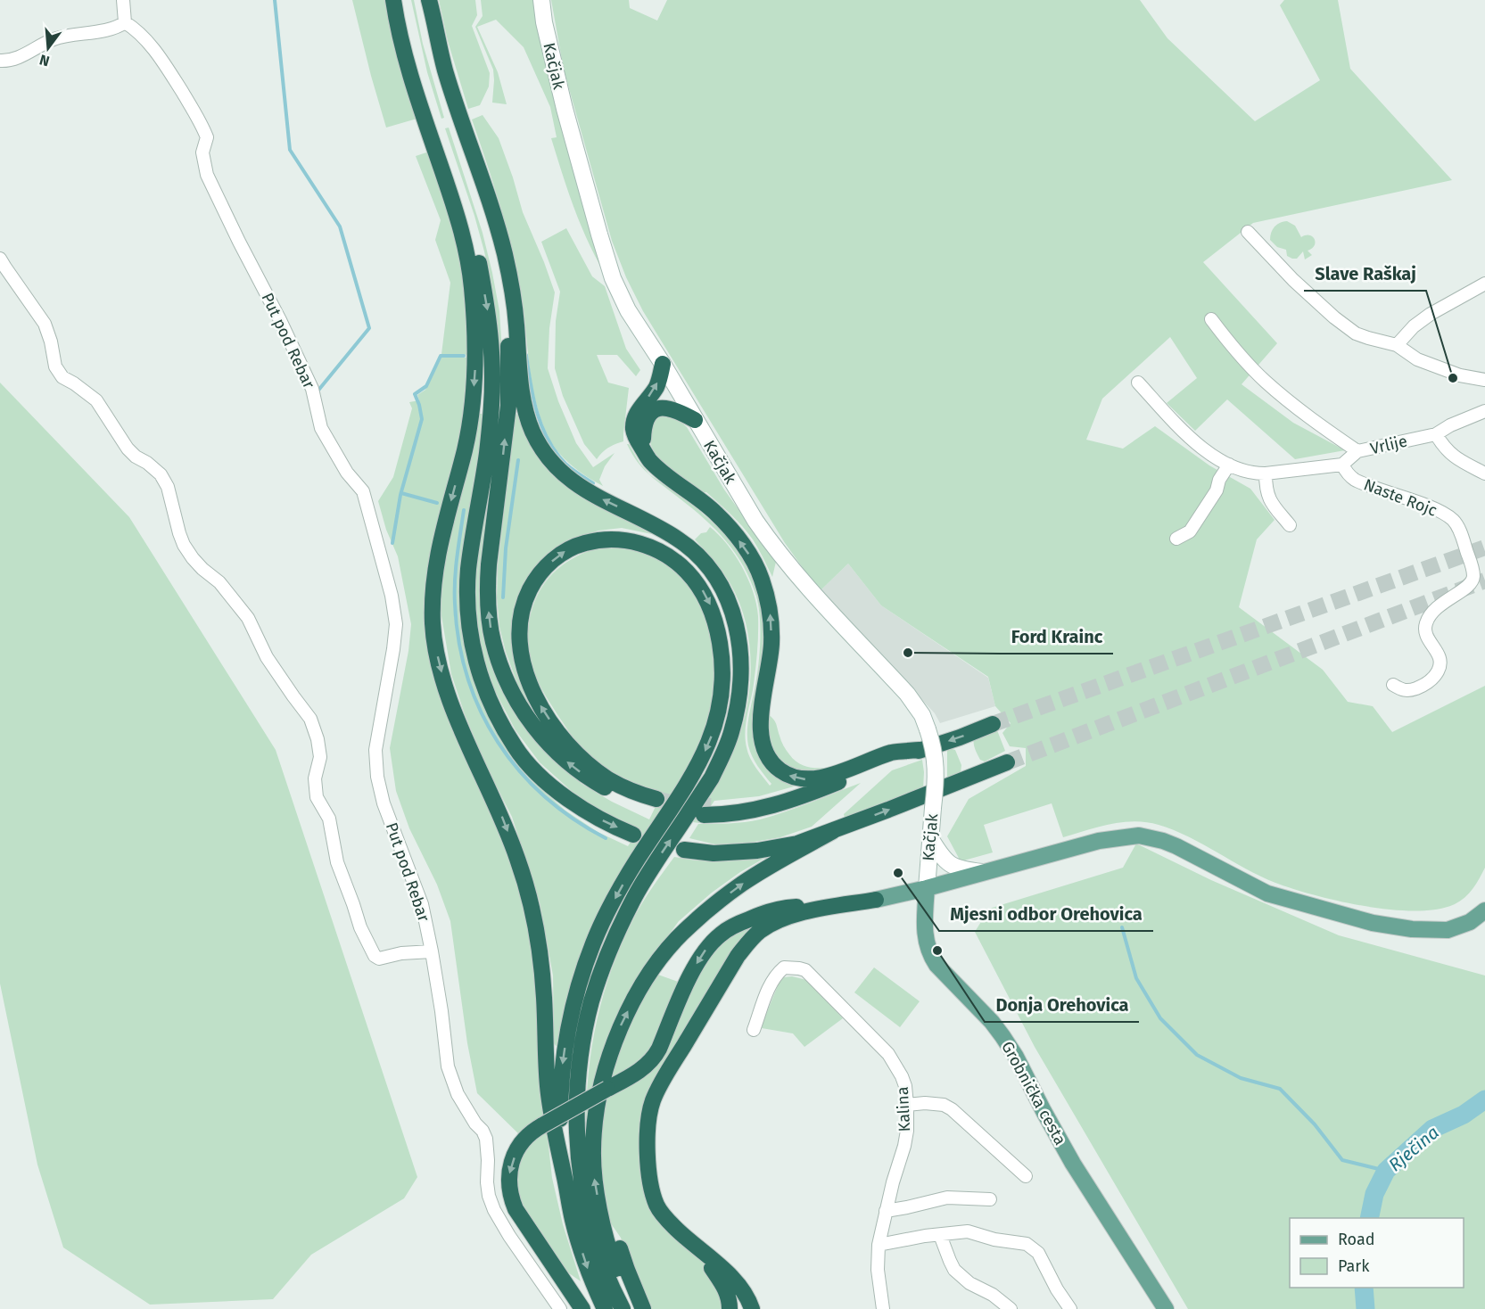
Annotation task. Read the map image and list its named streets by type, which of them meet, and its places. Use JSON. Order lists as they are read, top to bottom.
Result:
{
  "streets": {
    "main road": ["Kačjak", "Grobnička cesta"],
    "street": [
      "Put pod Rebar",
      "Vrlije",
      "Naste Rojc",
      "Kalina"
    ]
  },
  "crossings": [
    ["Kačjak", "Grobnička cesta"],
    ["Vrlije", "Naste Rojc"]
  ],
  "water": ["Rječina"],
  "places": [
    "Slave Raškaj",
    "Ford Krainc",
    "Mjesni odbor Orehovica",
    "Donja Orehovica"
  ],
  "legend": ["Road", "Park"],
  "north": "bottom"
}
